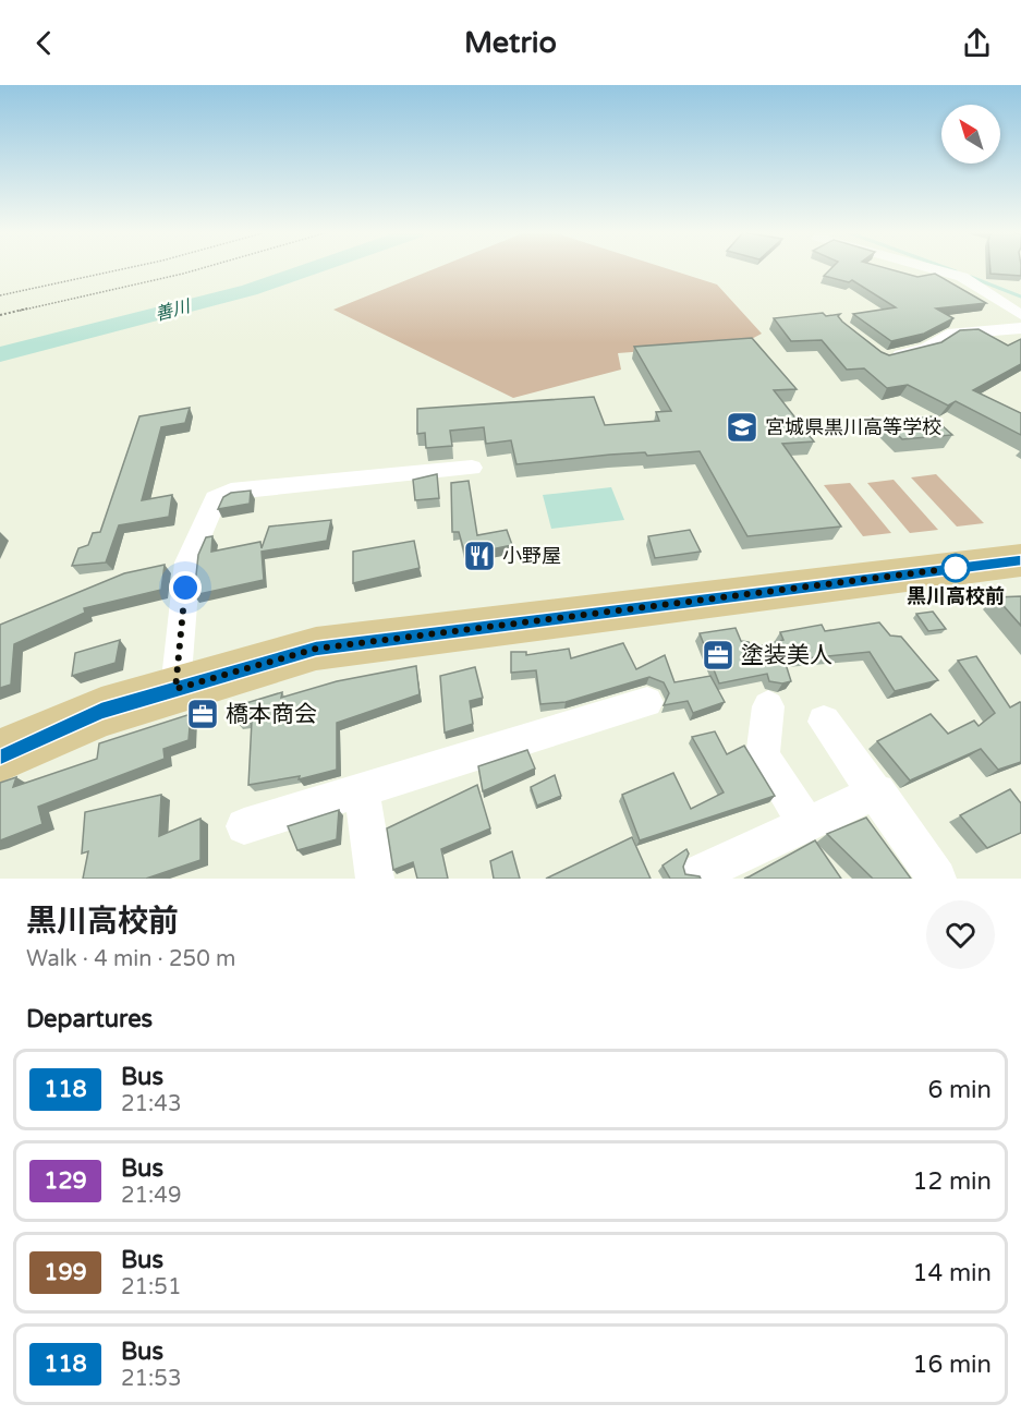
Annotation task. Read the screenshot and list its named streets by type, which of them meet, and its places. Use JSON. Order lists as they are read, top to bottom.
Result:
{
  "water": ["善川"],
  "places": {
    "school or university": ["宮城県黒川高等学校"],
    "restaurant": ["小野屋"],
    "other": ["黒川高校前"],
    "office": ["塗装美人", "橋本商会"]
  },
  "lines": ["bus line 118"],
  "north": "top left",
  "page": {
    "header": "Metrio",
    "heading": [
      ["黒川高校前", "Walk · 4 min · 250 m"],
      "Departures"
    ],
    "list": [
      {
        "mark": "118",
        "name": "Bus",
        "note": "21:43",
        "value": "6 min"
      },
      {
        "mark": "129",
        "name": "Bus",
        "note": "21:49",
        "value": "12 min"
      },
      {
        "mark": "199",
        "name": "Bus",
        "note": "21:51",
        "value": "14 min"
      },
      {
        "mark": "118",
        "name": "Bus",
        "note": "21:53",
        "value": "16 min"
      }
    ]
  }
}
